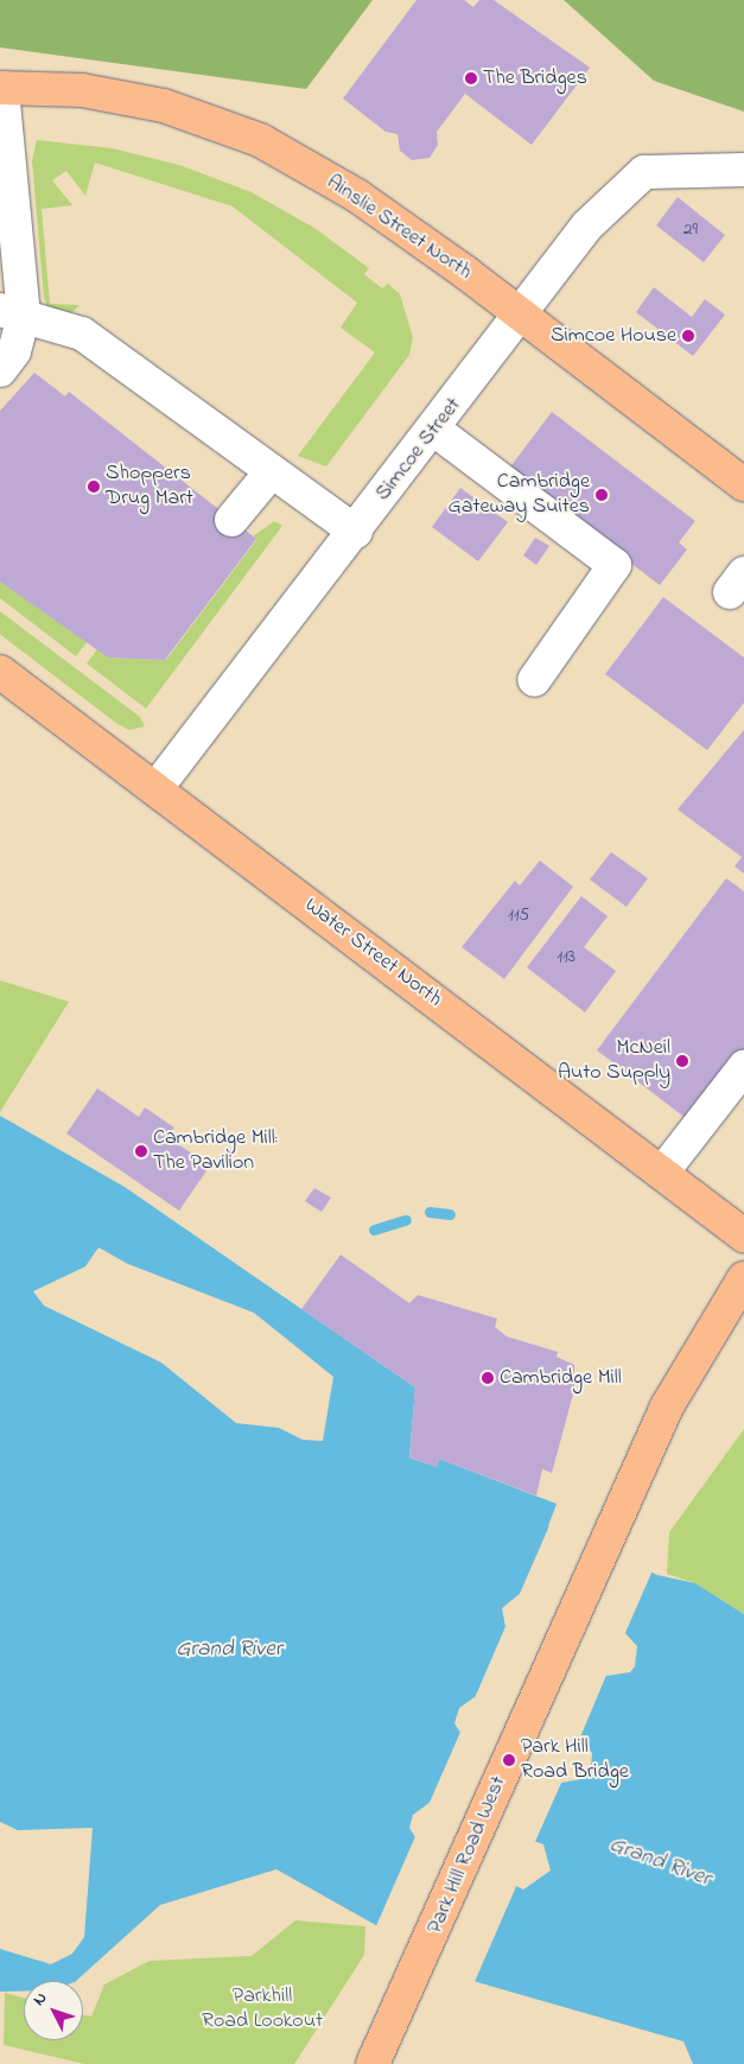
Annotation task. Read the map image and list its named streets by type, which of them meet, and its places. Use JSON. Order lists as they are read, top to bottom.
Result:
{
  "streets": {
    "main road": ["Ainslie Street North", "Water Street North", "Park Hill Road West"],
    "street": ["Simcoe Street"]
  },
  "crossings": [
    ["Ainslie Street North", "Simcoe Street"],
    ["Simcoe Street", "Water Street North"]
  ],
  "water": ["Grand River"],
  "parks": ["Parkhill Road Lookout"],
  "places": [
    "The Bridges",
    "Simcoe House",
    "Shoppers Drug Mart",
    "Cambridge Gateway Suites",
    "McNeil Auto Supply",
    "Cambridge Mill: The Pavilion",
    "Cambridge Mill",
    "Park Hill Road Bridge"
  ],
  "house_numbers": ["29", "115", "113"],
  "north": "top left"
}
